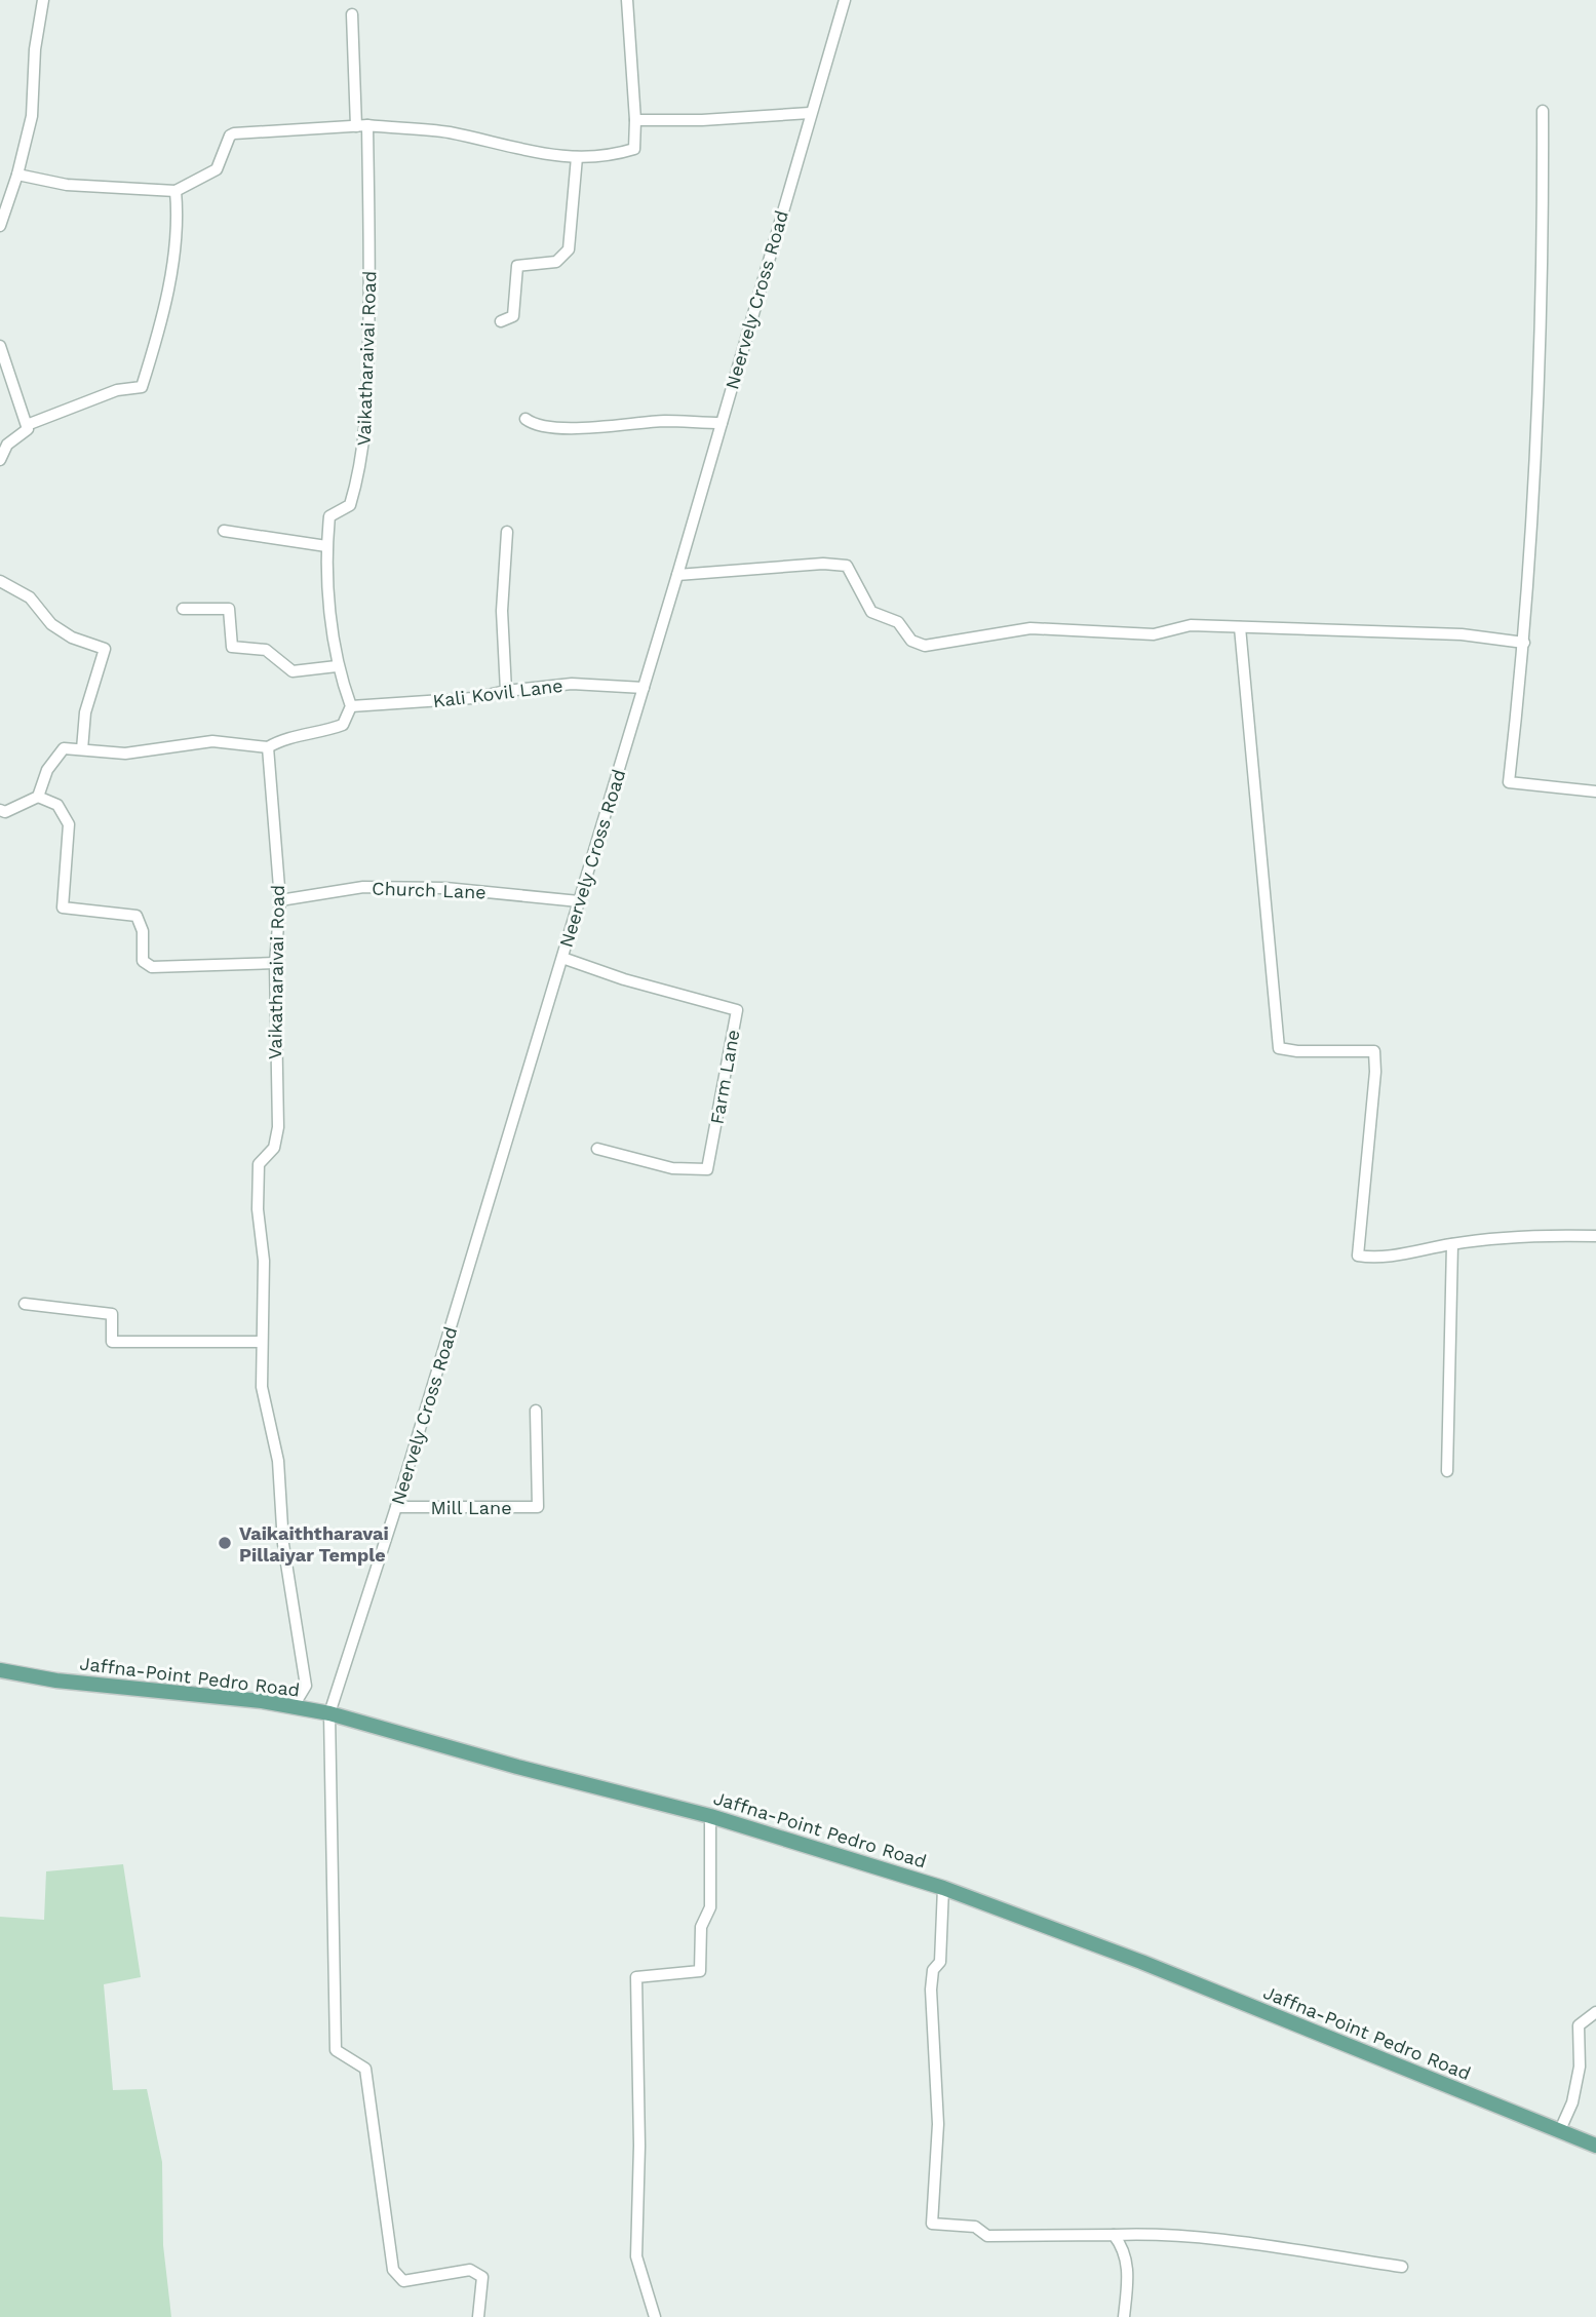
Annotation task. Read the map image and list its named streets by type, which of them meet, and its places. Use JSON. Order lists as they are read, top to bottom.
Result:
{
  "streets": {
    "main road": ["Jaffna-Point Pedro Road"],
    "street": [
      "Neervely Cross Road",
      "Vaikatharaivai Road",
      "Kali Kovil Lane",
      "Church Lane",
      "Farm Lane",
      "Mill Lane"
    ]
  },
  "crossings": [
    ["Neervely Cross Road", "Kali Kovil Lane"],
    ["Neervely Cross Road", "Church Lane"],
    ["Neervely Cross Road", "Farm Lane"],
    ["Neervely Cross Road", "Mill Lane"],
    ["Neervely Cross Road", "Jaffna-Point Pedro Road"],
    ["Vaikatharaivai Road", "Kali Kovil Lane"],
    ["Vaikatharaivai Road", "Church Lane"],
    ["Vaikatharaivai Road", "Jaffna-Point Pedro Road"]
  ],
  "places": ["Vaikaiththaravai Pillaiyar Temple"]
}
